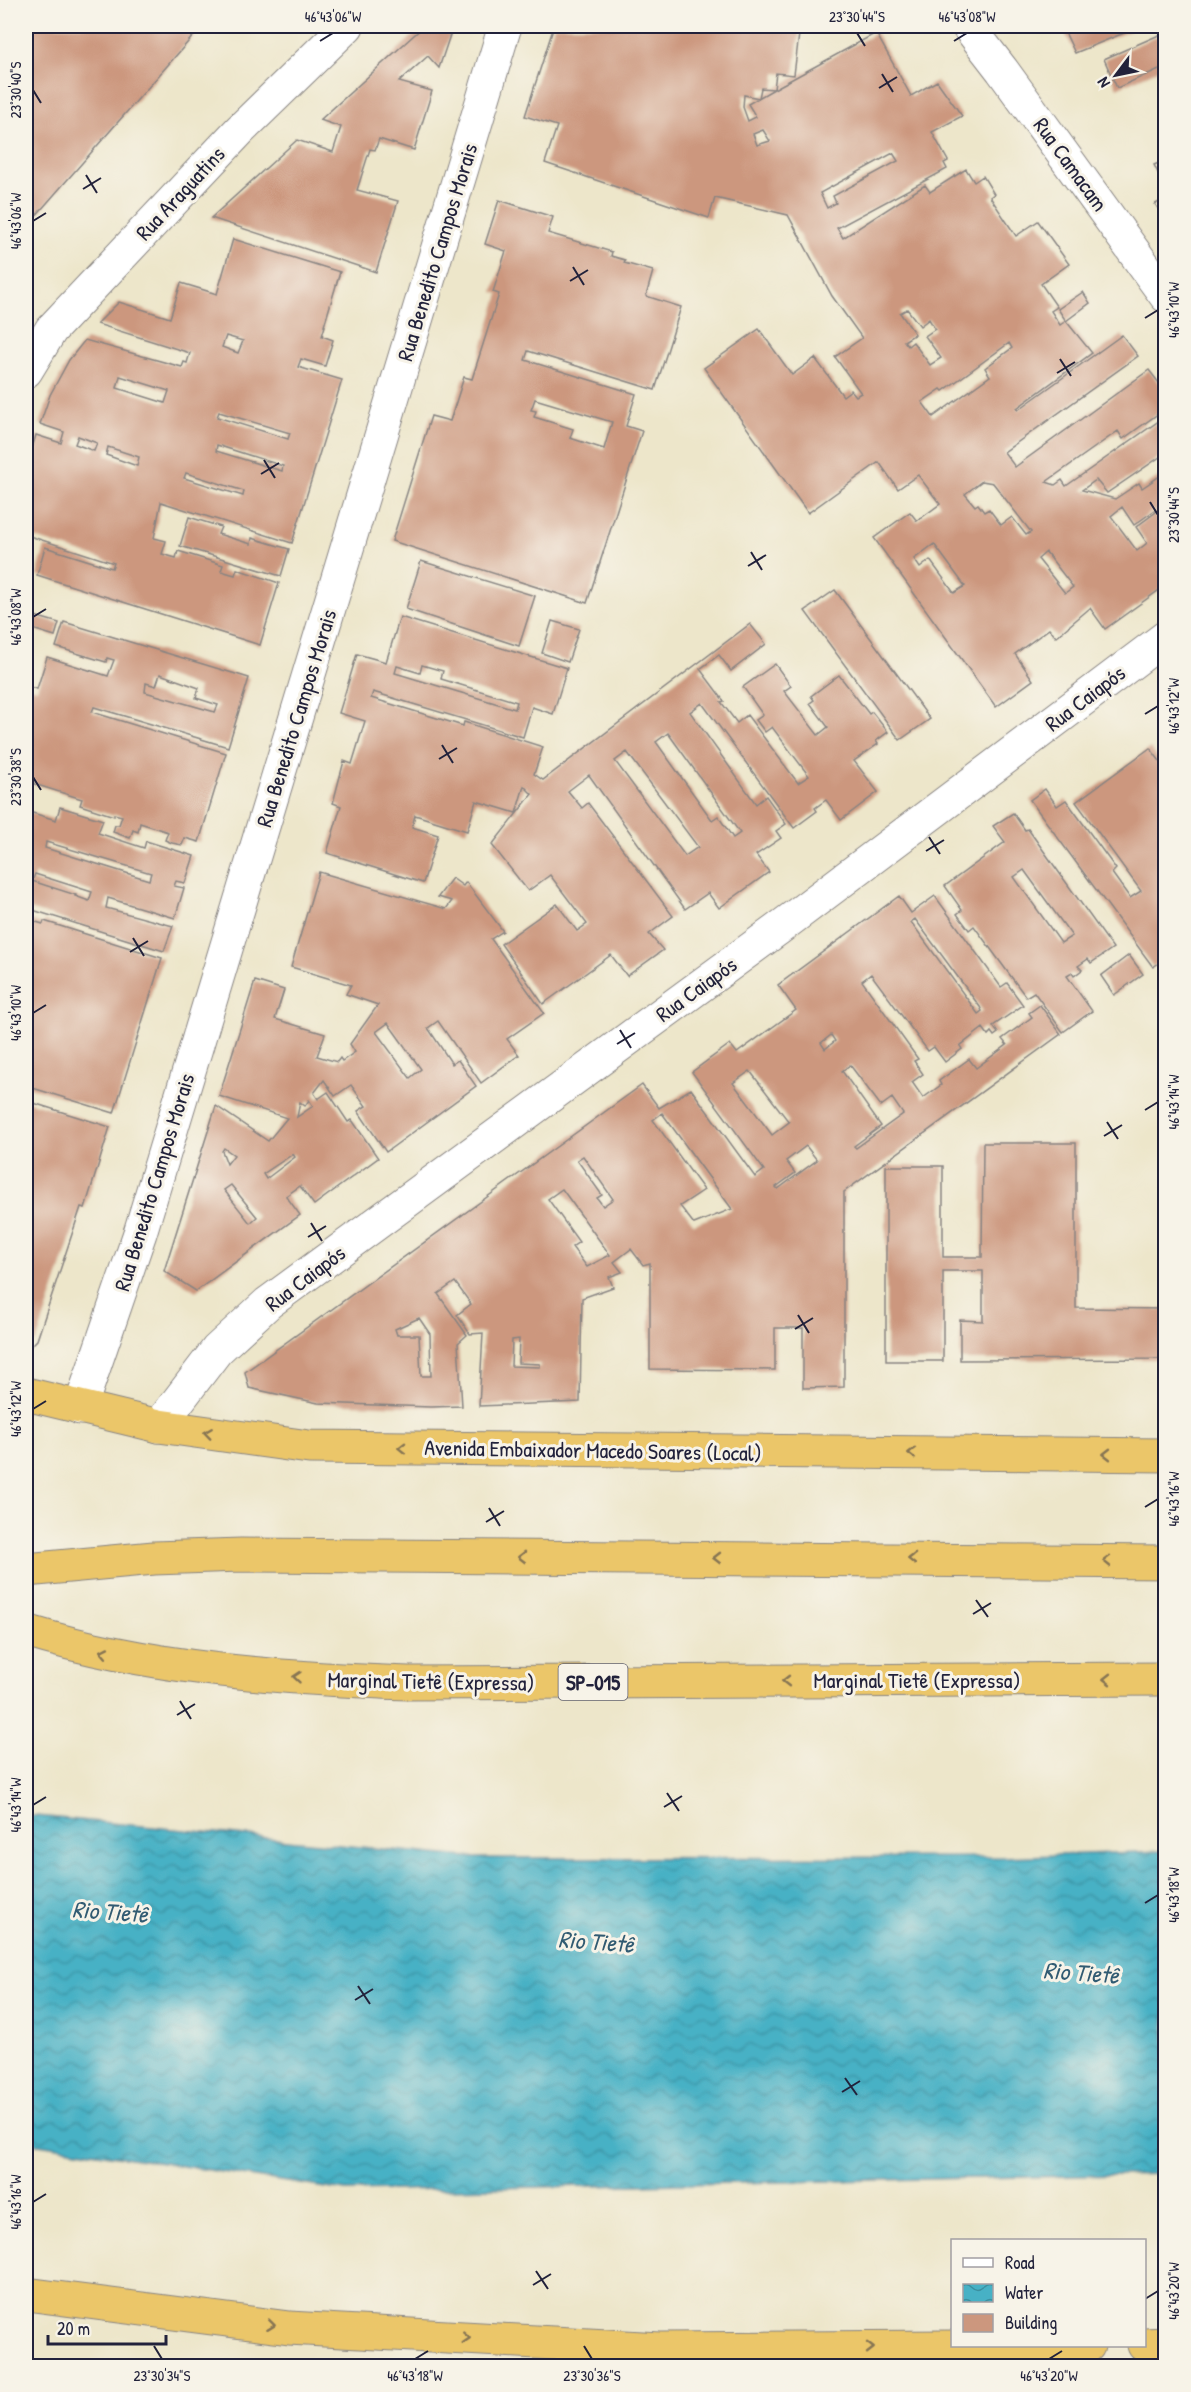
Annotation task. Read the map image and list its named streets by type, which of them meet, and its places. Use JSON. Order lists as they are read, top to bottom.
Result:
{
  "streets": {
    "highway": ["Avenida Embaixador Macedo Soares (Local)", "Marginal Tietê (Expressa)", "SP-015"],
    "street": [
      "Rua Camacam",
      "Rua Araguatins",
      "Rua Benedito Campos Morais",
      "Rua Caiapós"
    ]
  },
  "crossings": [
    ["Rua Benedito Campos Morais", "Avenida Embaixador Macedo Soares (Local)"],
    ["Rua Caiapós", "Avenida Embaixador Macedo Soares (Local)"]
  ],
  "water": ["Rio Tietê"],
  "legend": ["Road", "Water", "Building"],
  "scale_bar": "20 m",
  "north": "bottom left",
  "coordinates": [
    "46°43'06\"W",
    "23°30'44\"S",
    "46°43'08\"W",
    "23°30'40\"S",
    "46°43'10\"W",
    "46°43'12\"W",
    "23°30'38\"S",
    "46°43'14\"W",
    "46°43'16\"W",
    "46°43'18\"W",
    "46°43'20\"W",
    "23°30'34\"S",
    "23°30'36\"S"
  ]
}
